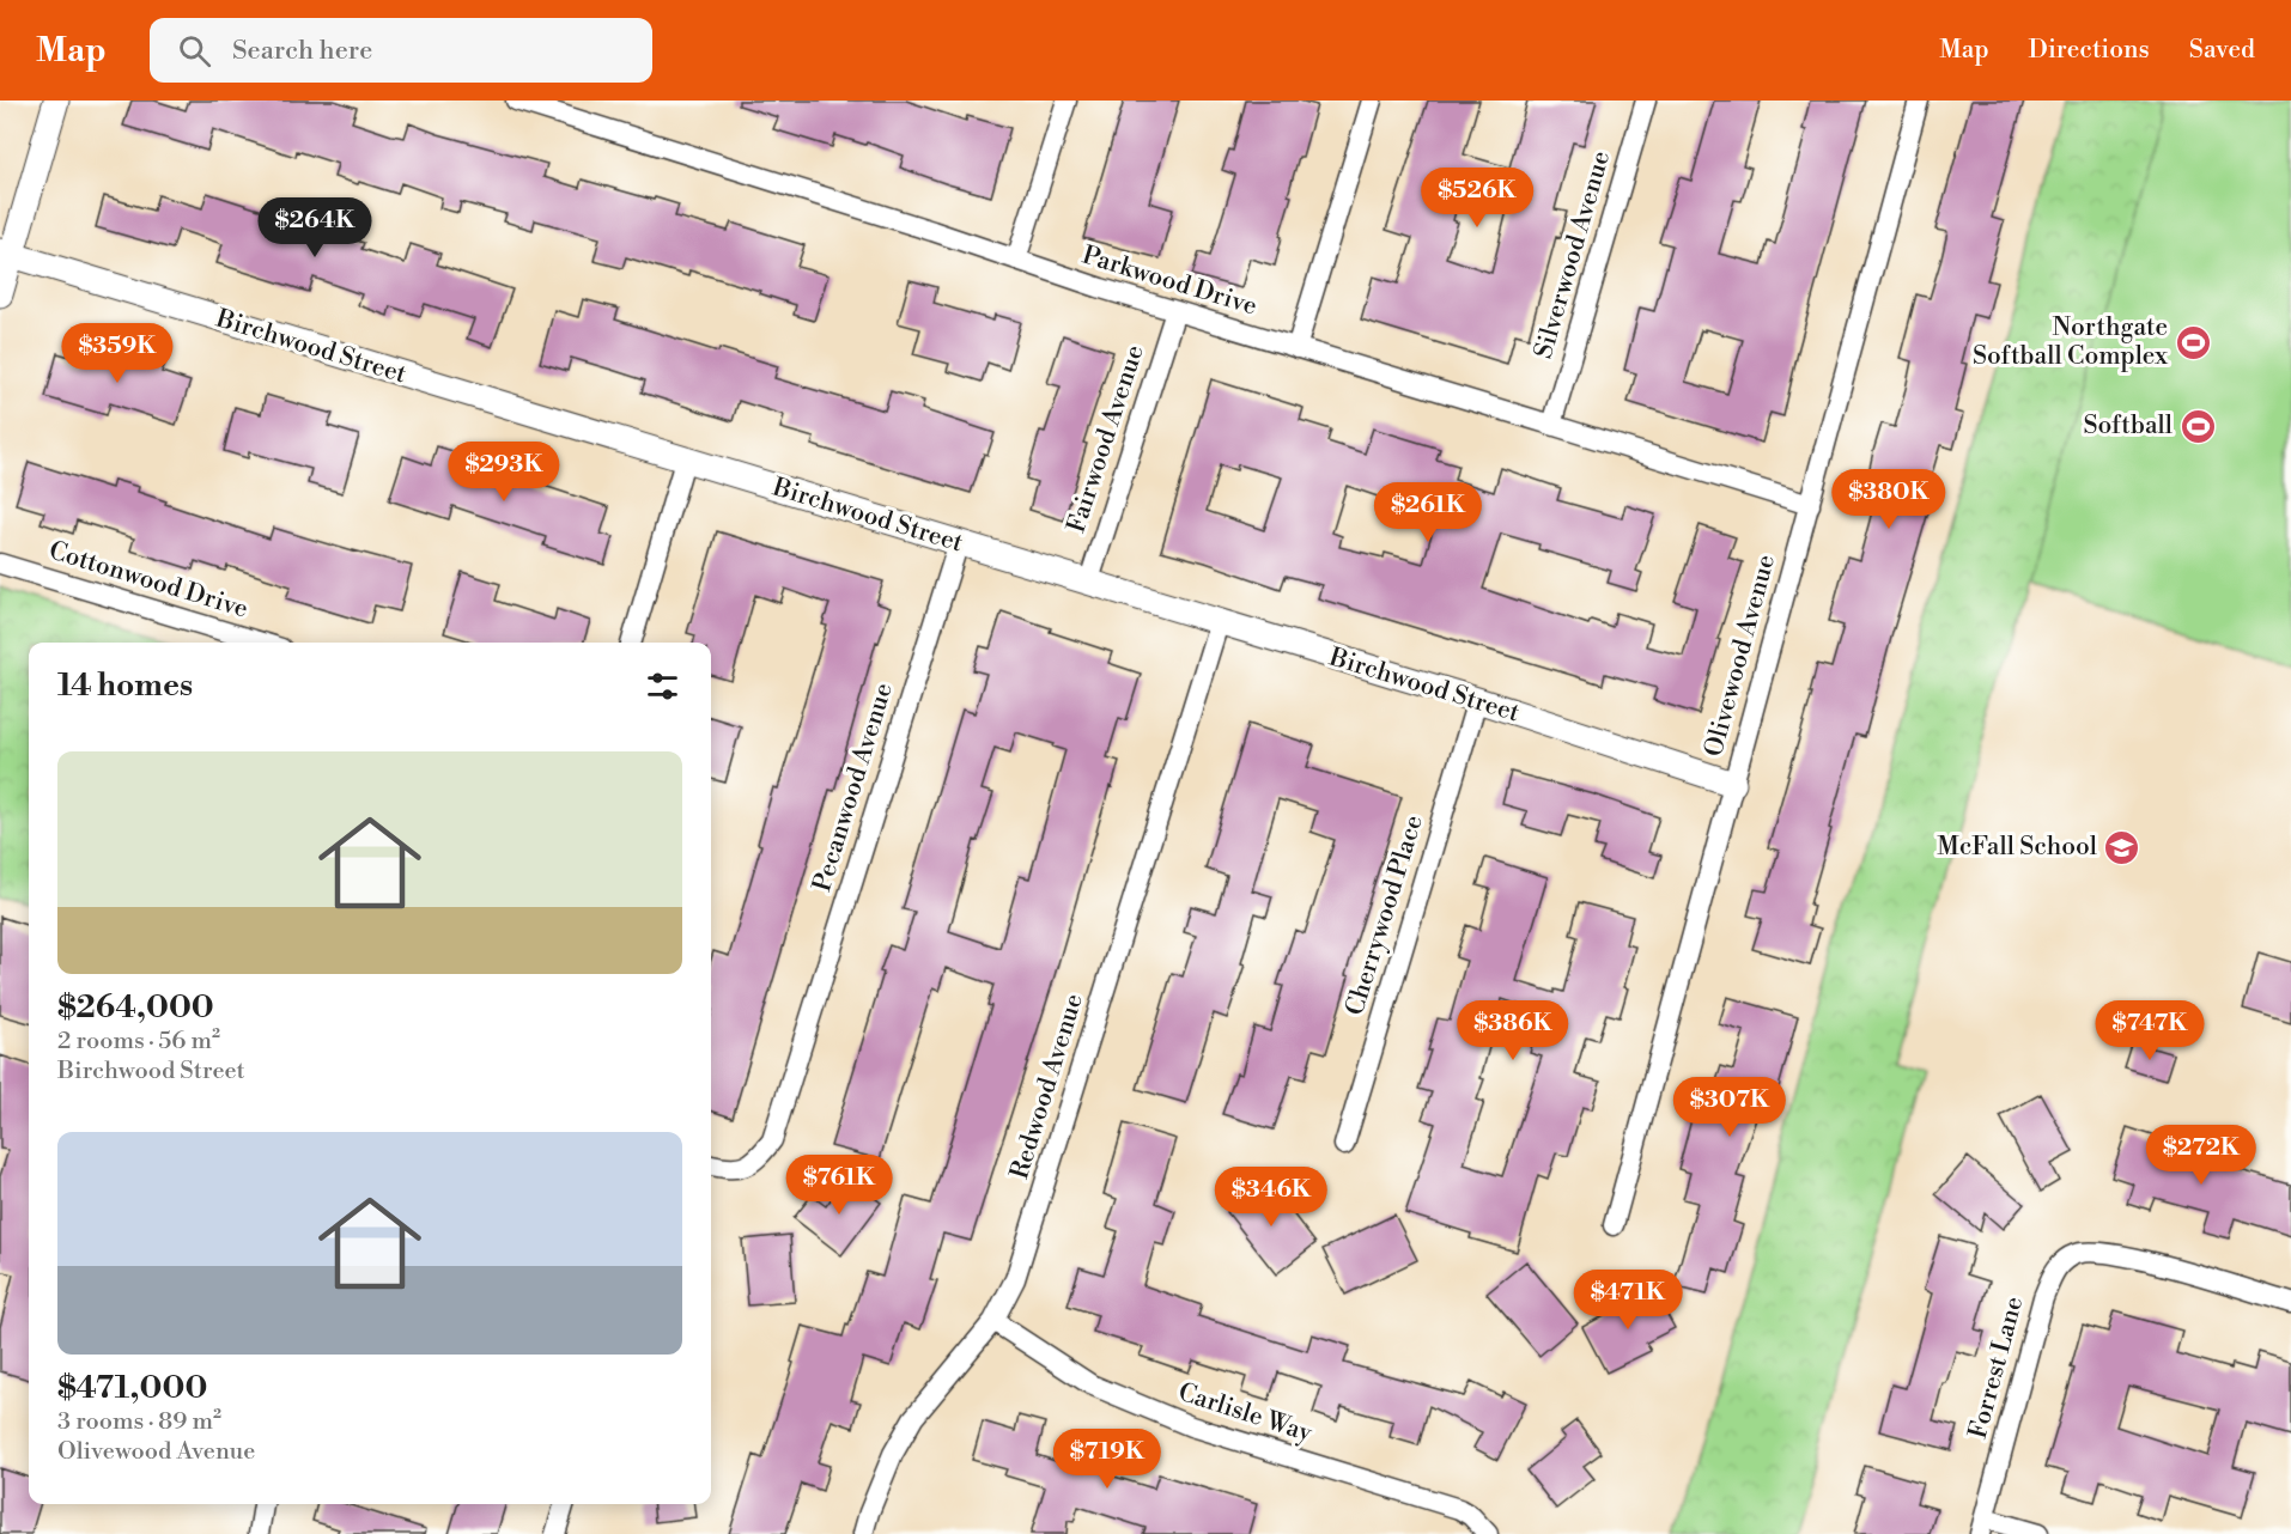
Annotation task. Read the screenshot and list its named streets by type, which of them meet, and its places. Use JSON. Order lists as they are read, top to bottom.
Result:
{
  "streets": {
    "street": [
      "Silverwood Avenue",
      "Parkwood Drive",
      "Birchwood Street",
      "Fairwood Avenue",
      "Cottonwood Drive",
      "Olivewood Avenue",
      "Pecanwood Avenue",
      "Cherrywood Place",
      "Redwood Avenue",
      "Forrest Lane",
      "Carlisle Way"
    ]
  },
  "crossings": [
    ["Silverwood Avenue", "Parkwood Drive"],
    ["Parkwood Drive", "Fairwood Avenue"],
    ["Parkwood Drive", "Olivewood Avenue"],
    ["Birchwood Street", "Fairwood Avenue"],
    ["Birchwood Street", "Olivewood Avenue"],
    ["Birchwood Street", "Pecanwood Avenue"],
    ["Birchwood Street", "Cherrywood Place"],
    ["Birchwood Street", "Redwood Avenue"],
    ["Redwood Avenue", "Carlisle Way"]
  ],
  "places": {
    "sports": ["Northgate Softball Complex", "Softball"],
    "school or university": ["McFall School"]
  },
  "page": {
    "header": "Map",
    "search": "Search here",
    "nav": ["Map", "Directions", "Saved"],
    "price": [
      "$526K",
      "$264K",
      "$359K",
      "$293K",
      "$380K",
      "$261K",
      "$386K",
      "$747K",
      "$307K",
      "$272K",
      "$761K",
      "$346K",
      "$471K",
      "$719K"
    ],
    "heading": "14 homes",
    "list": [
      {
        "name": "$264,000",
        "note": "2 rooms · 56 m² · Birchwood Street"
      },
      {
        "name": "$471,000",
        "note": "3 rooms · 89 m² · Olivewood Avenue"
      }
    ]
  }
}
